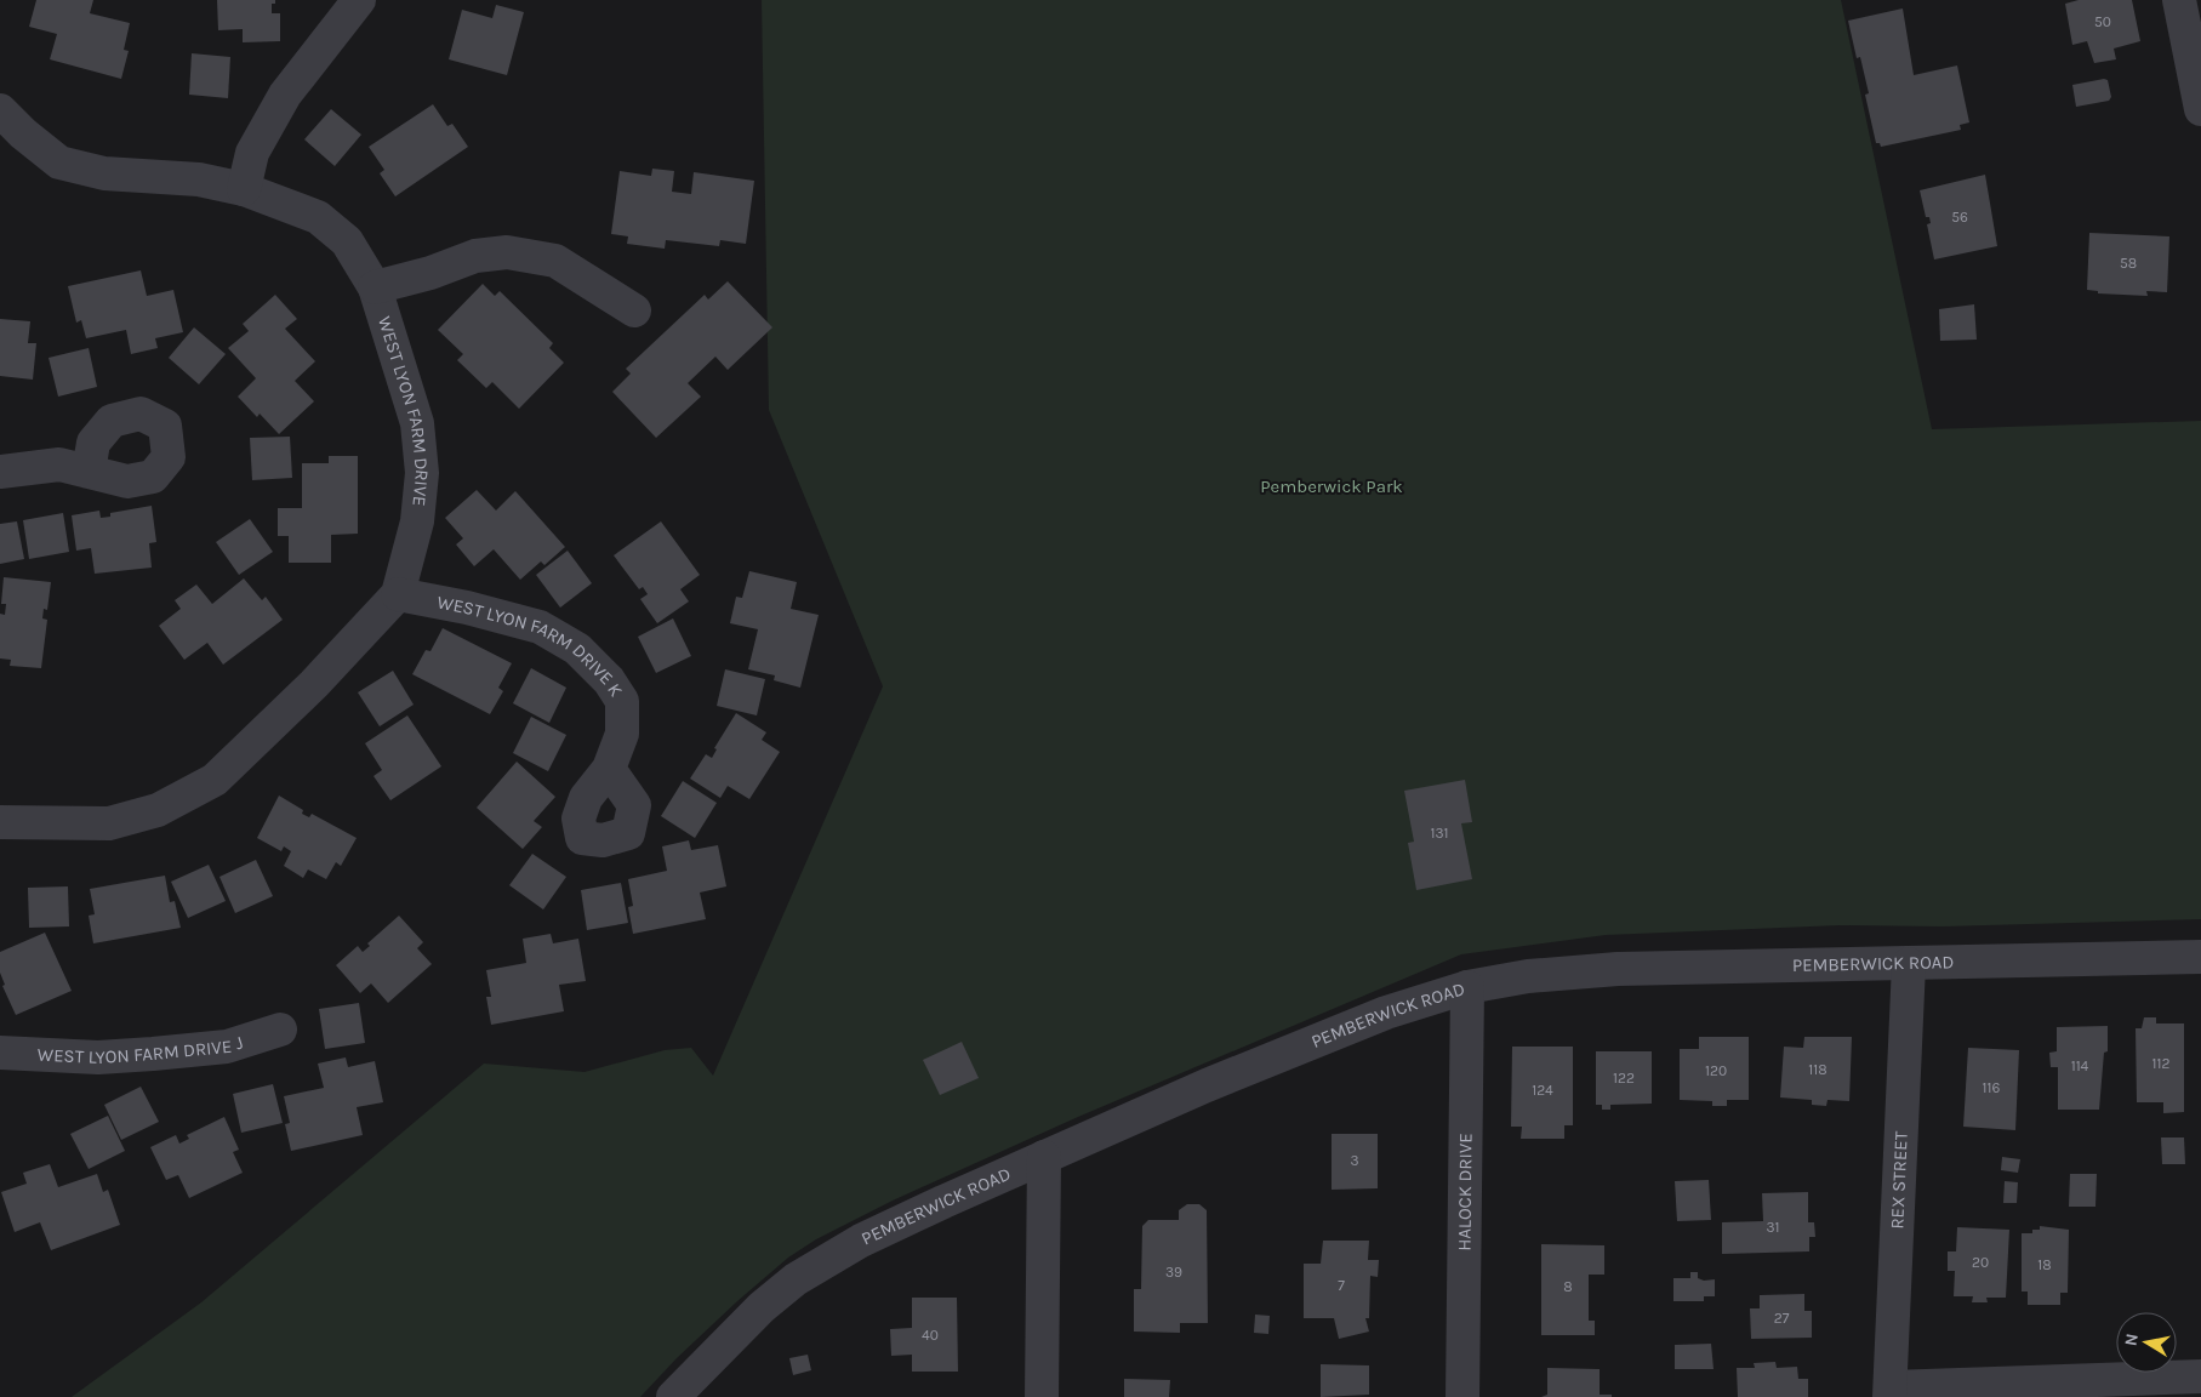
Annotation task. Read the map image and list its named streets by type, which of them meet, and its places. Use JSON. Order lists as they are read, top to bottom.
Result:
{
  "streets": {
    "street": [
      "WEST LYON FARM DRIVE",
      "WEST LYON FARM DRIVE K",
      "PEMBERWICK ROAD",
      "WEST LYON FARM DRIVE J",
      "REX STREET",
      "HALOCK DRIVE"
    ]
  },
  "crossings": [
    ["WEST LYON FARM DRIVE", "WEST LYON FARM DRIVE K"],
    ["PEMBERWICK ROAD", "REX STREET"],
    ["PEMBERWICK ROAD", "HALOCK DRIVE"]
  ],
  "parks": ["Pemberwick Park"],
  "house_numbers": [
    "50",
    "56",
    "58",
    "131",
    "112",
    "114",
    "118",
    "120",
    "122",
    "116",
    "124",
    "3",
    "31",
    "20",
    "18",
    "39",
    "7",
    "8",
    "27",
    "40"
  ],
  "north": "left"
}
